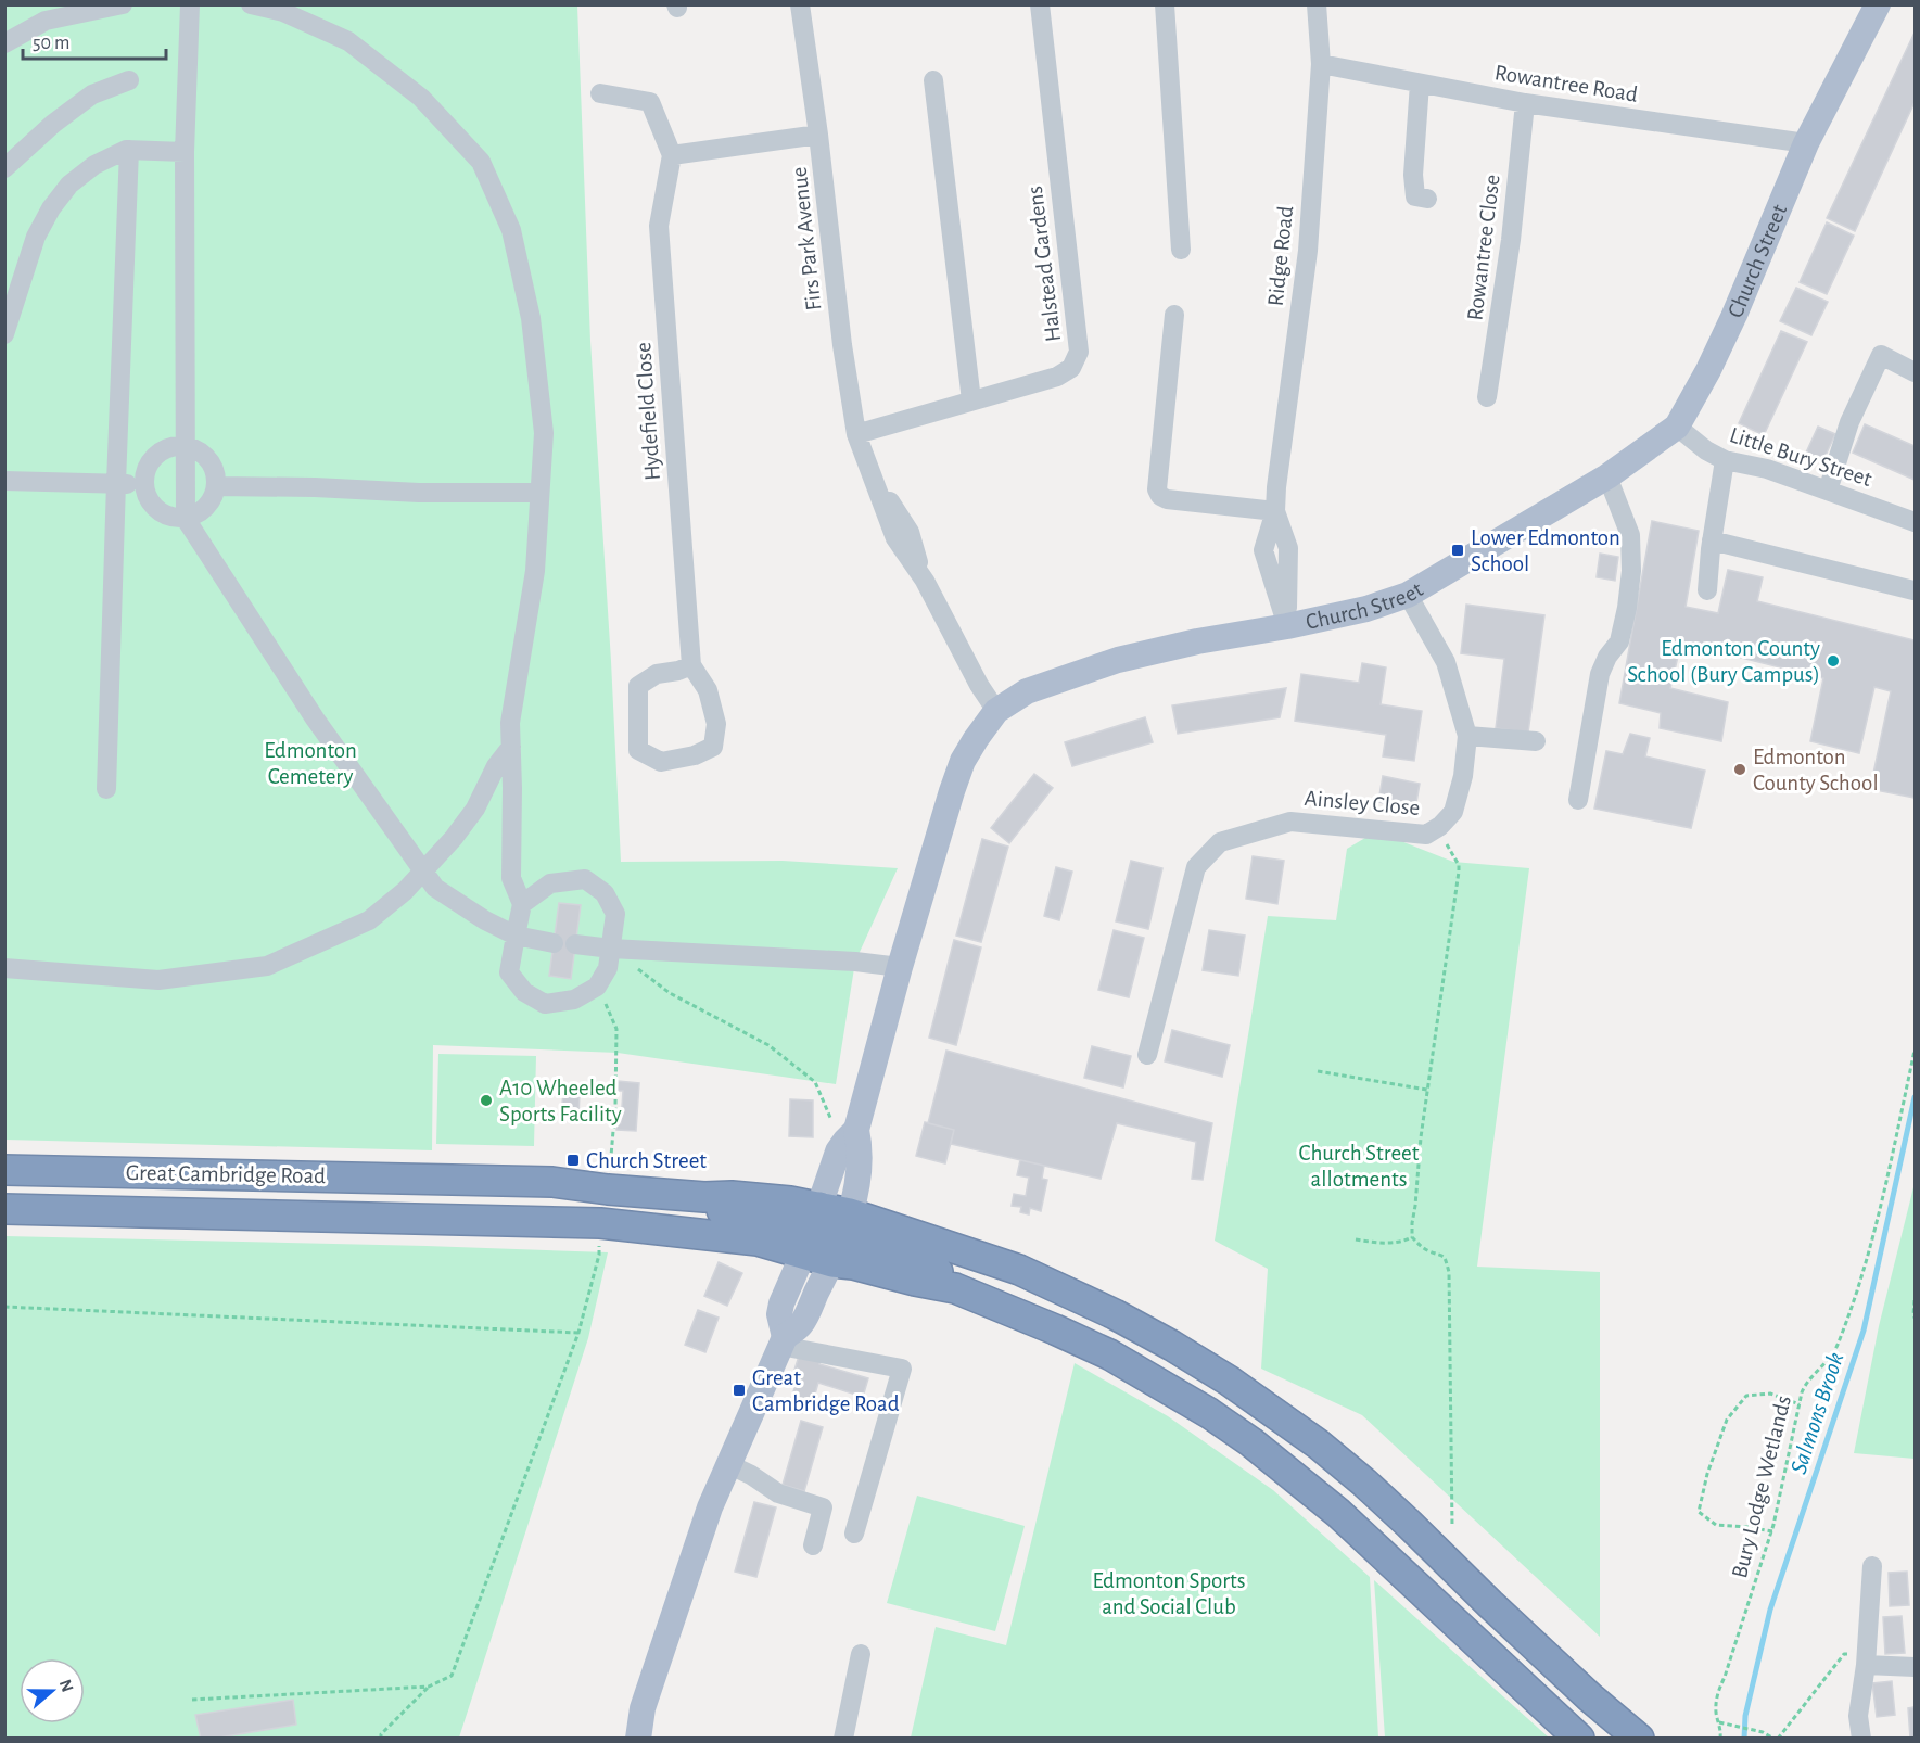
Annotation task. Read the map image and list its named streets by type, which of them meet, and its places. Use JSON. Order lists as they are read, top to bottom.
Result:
{
  "streets": {
    "highway": ["Great Cambridge Road"],
    "main road": ["Church Street"],
    "street": [
      "Rowantree Road",
      "Firs Park Avenue",
      "Rowantree Close",
      "Ridge Road",
      "Halstead Gardens",
      "Hydefield Close",
      "Little Bury Street",
      "Ainsley Close"
    ],
    "path": ["Bury Lodge Wetlands"]
  },
  "crossings": [
    ["Rowantree Road", "Rowantree Close"],
    ["Rowantree Road", "Ridge Road"],
    ["Rowantree Road", "Church Street"],
    ["Firs Park Avenue", "Church Street"],
    ["Firs Park Avenue", "Halstead Gardens"],
    ["Ridge Road", "Church Street"],
    ["Church Street", "Little Bury Street"],
    ["Church Street", "Ainsley Close"],
    ["Church Street", "Great Cambridge Road"]
  ],
  "water": ["Salmons Brook"],
  "parks": ["Edmonton Cemetery", "Church Street allotments", "Edmonton Sports and Social Club"],
  "places": {
    "transit": ["Lower Edmonton School", "Church Street", "Great Cambridge Road"],
    "other": ["Edmonton County School (Bury Campus)", "Edmonton County School", "A10 Wheeled Sports Facility"]
  },
  "scale_bar": "50 m",
  "north": "right"
}
